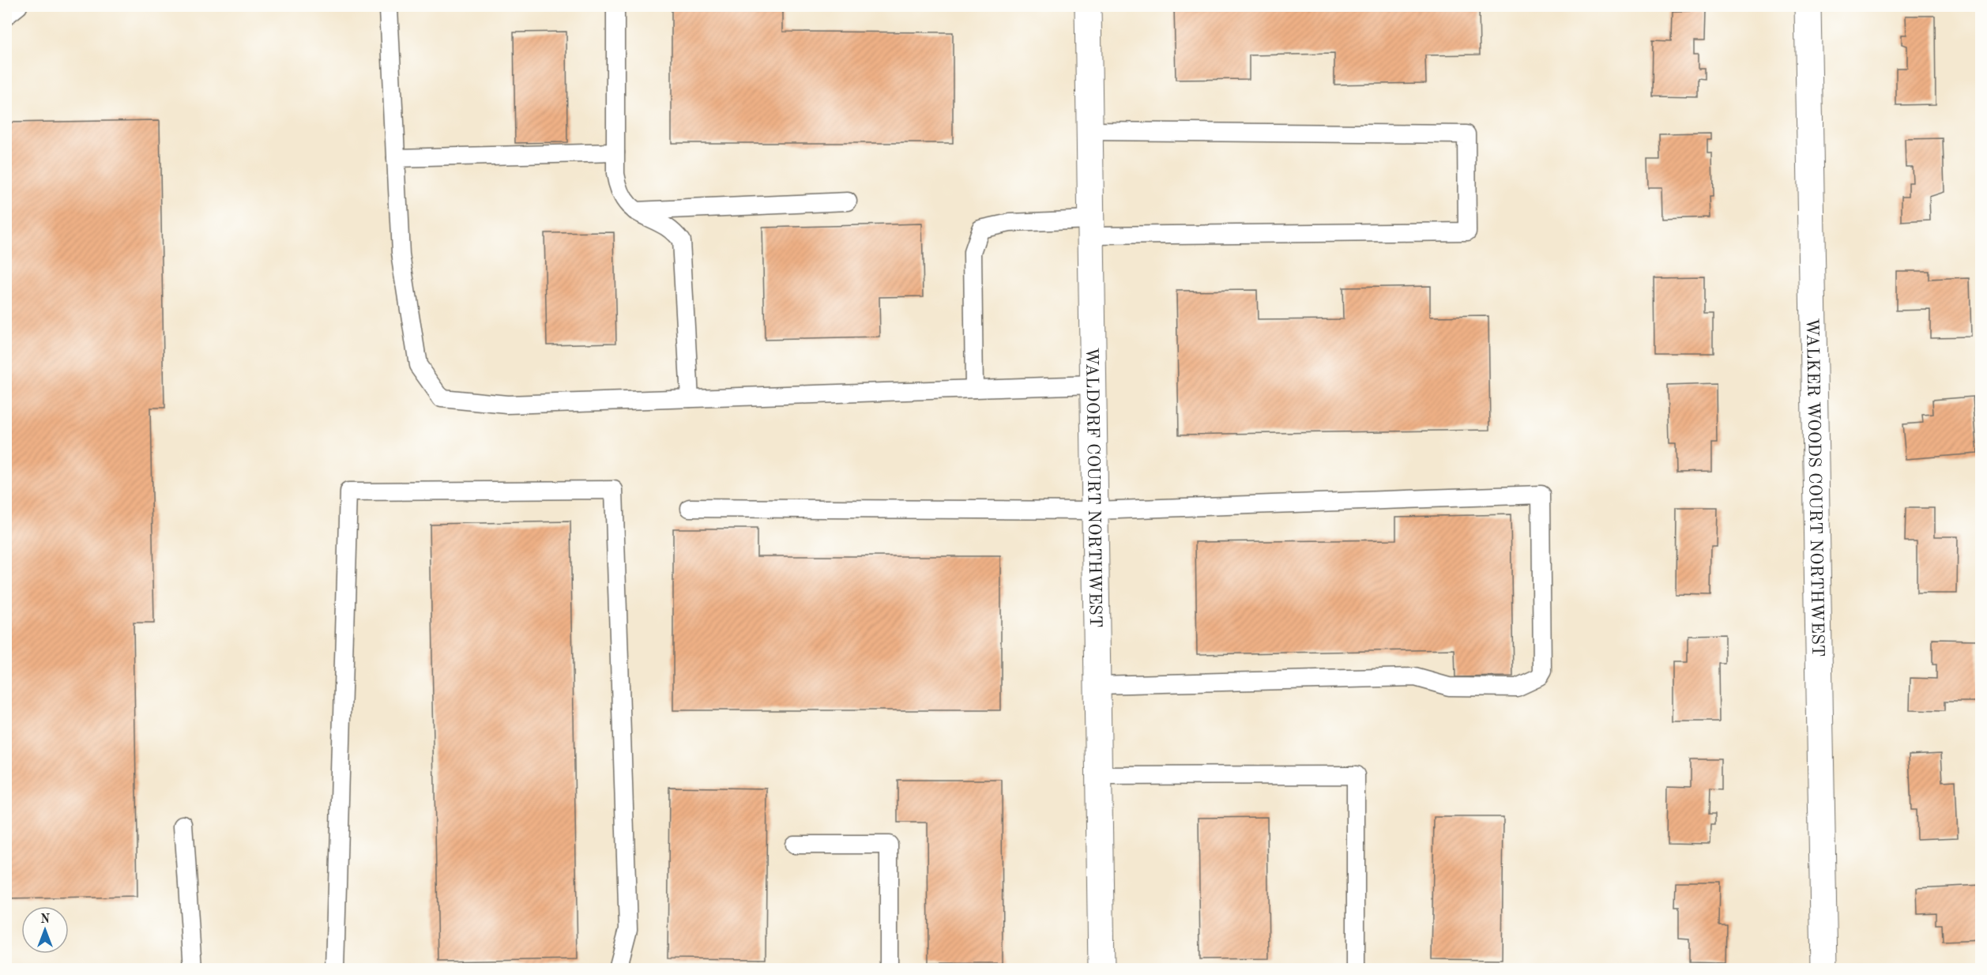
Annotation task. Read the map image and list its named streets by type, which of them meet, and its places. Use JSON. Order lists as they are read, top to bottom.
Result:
{
  "streets": {
    "street": ["WALDORF COURT NORTHWEST", "WALKER WOODS COURT NORTHWEST"]
  },
  "north": "top"
}
